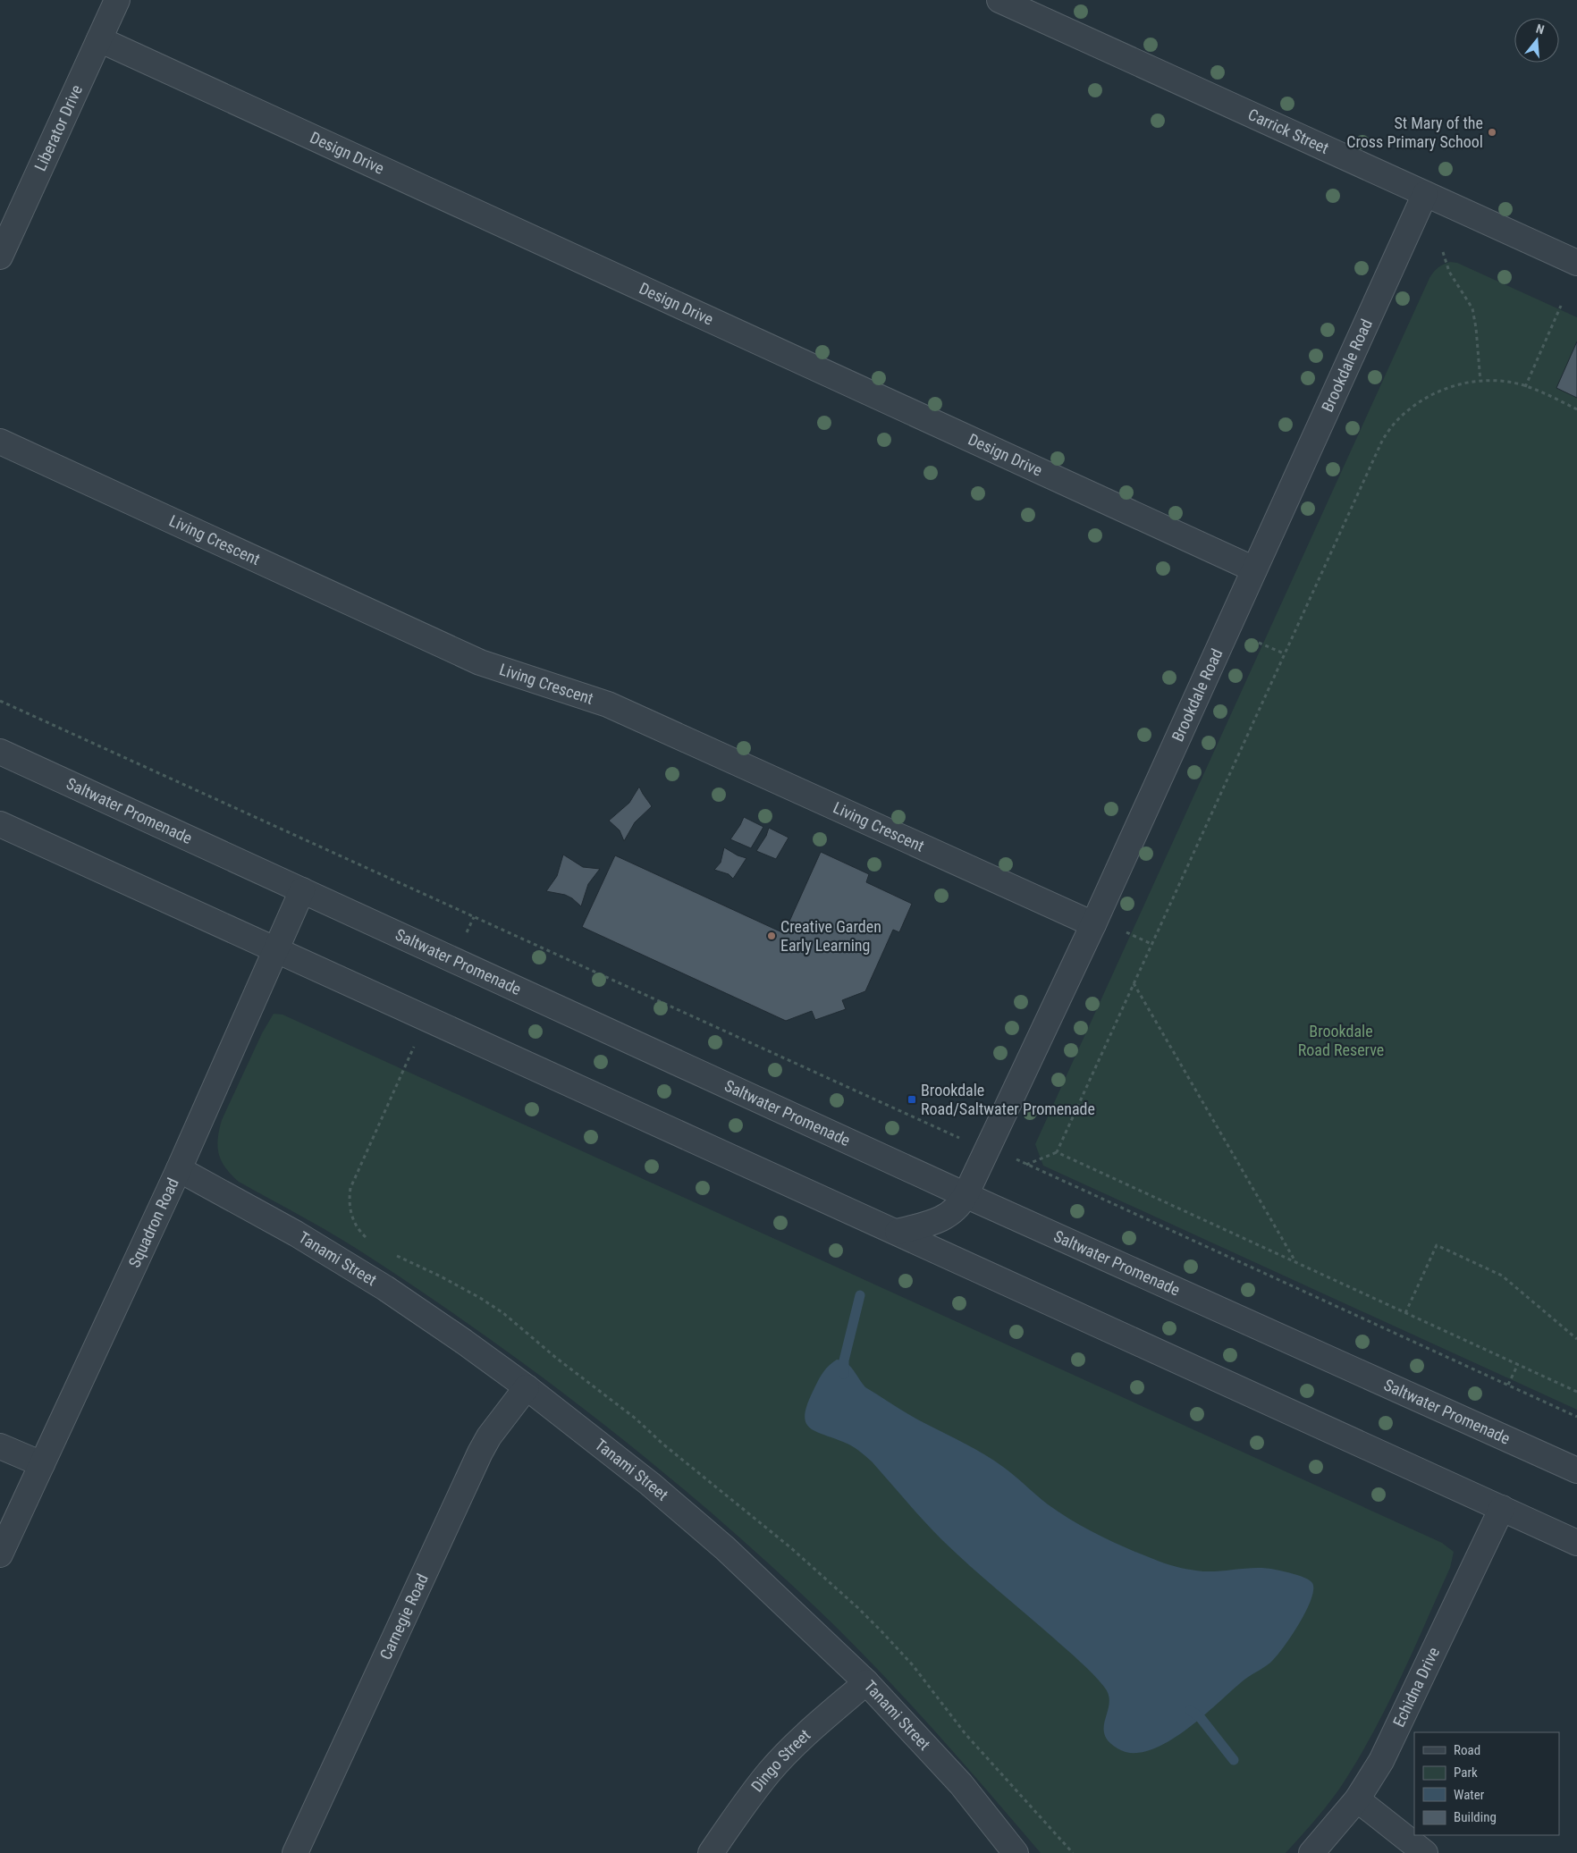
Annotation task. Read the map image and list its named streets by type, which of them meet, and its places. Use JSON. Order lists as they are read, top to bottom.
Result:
{
  "streets": {
    "street": [
      "Liberator Drive",
      "Carrick Street",
      "Design Drive",
      "Brookdale Road",
      "Living Crescent",
      "Saltwater Promenade",
      "Squadron Road",
      "Tanami Street",
      "Carnegie Road",
      "Echidna Drive",
      "Dingo Street"
    ]
  },
  "crossings": [
    ["Liberator Drive", "Design Drive"],
    ["Carrick Street", "Brookdale Road"],
    ["Design Drive", "Brookdale Road"],
    ["Brookdale Road", "Living Crescent"],
    ["Brookdale Road", "Saltwater Promenade"],
    ["Saltwater Promenade", "Squadron Road"],
    ["Squadron Road", "Tanami Street"],
    ["Tanami Street", "Carnegie Road"],
    ["Tanami Street", "Dingo Street"]
  ],
  "parks": ["Brookdale Road Reserve"],
  "places": {
    "other": ["St Mary of the Cross Primary School", "Creative Garden Early Learning"],
    "transit": ["Brookdale Road/Saltwater Promenade"]
  },
  "legend": [
    "Road",
    "Park",
    "Water",
    "Building"
  ],
  "north": "top"
}
